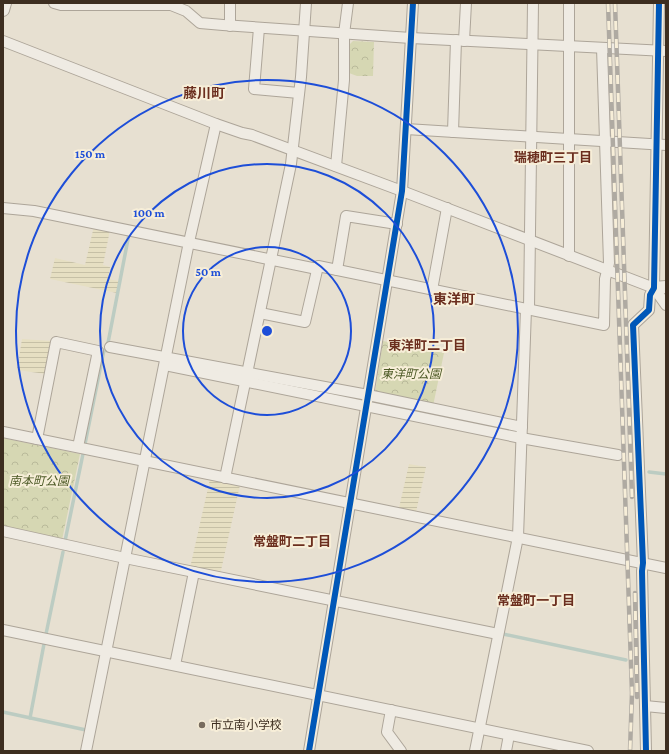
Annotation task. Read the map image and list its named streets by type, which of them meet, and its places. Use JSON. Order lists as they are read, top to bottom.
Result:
{
  "districts": [
    "藤川町",
    "瑞穂町三丁目",
    "東洋町",
    "東洋町二丁目",
    "常盤町二丁目",
    "常盤町一丁目"
  ],
  "parks": ["東洋町公園", "南本町公園"],
  "places": ["市立南小学校"],
  "rings": ["150 m", "100 m", "50 m"]
}
